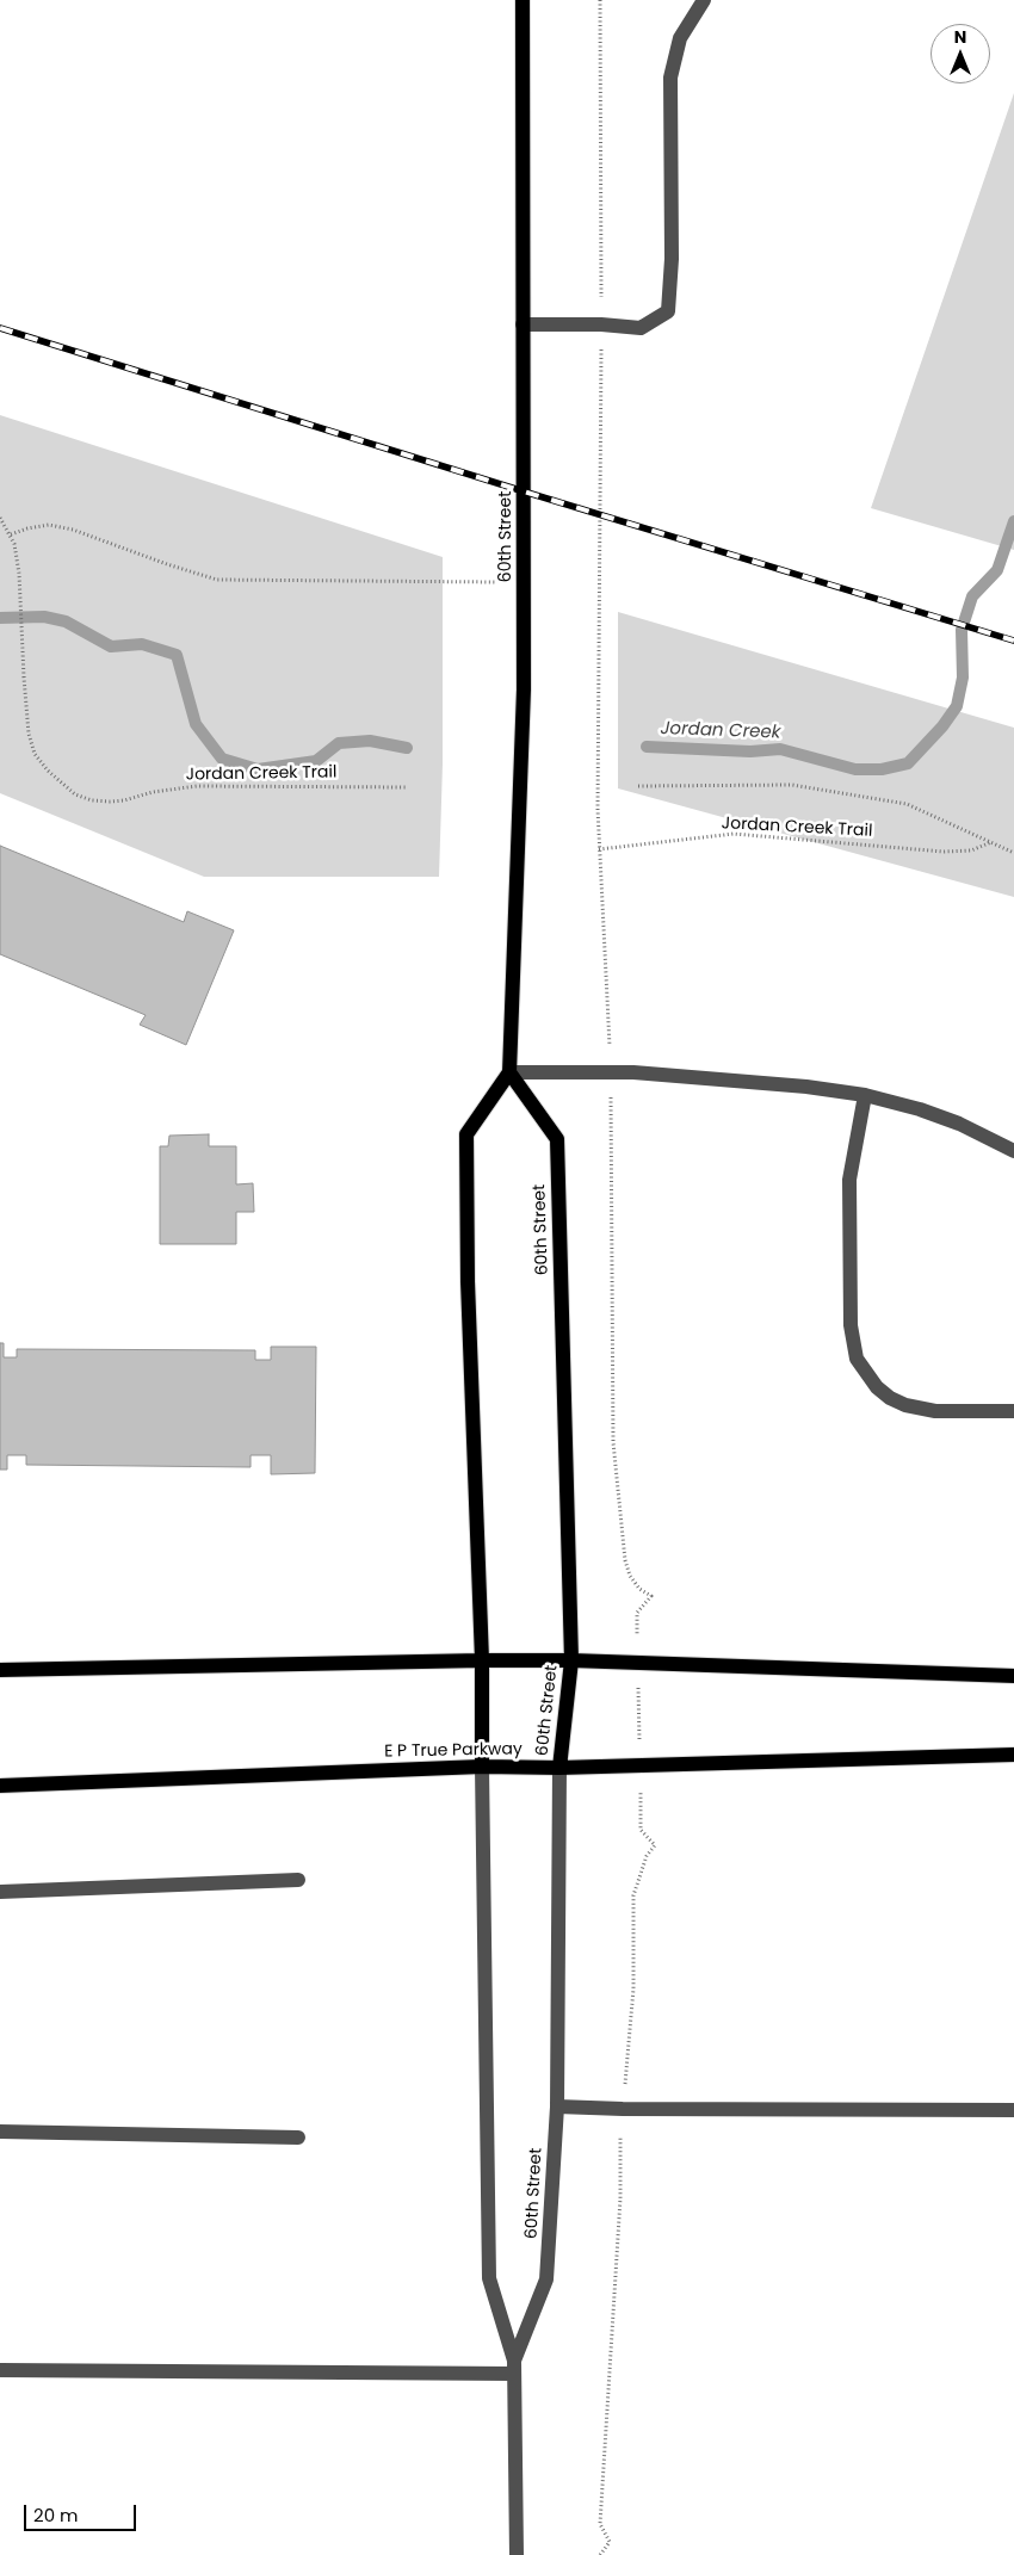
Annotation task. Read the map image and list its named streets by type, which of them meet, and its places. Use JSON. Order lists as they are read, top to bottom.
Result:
{
  "streets": {
    "main road": ["60th Street", "E P True Parkway"],
    "path": ["Jordan Creek Trail"]
  },
  "crossings": [
    ["60th Street", "E P True Parkway"]
  ],
  "water": ["Jordan Creek"],
  "scale_bar": "20 m",
  "north": "top"
}
